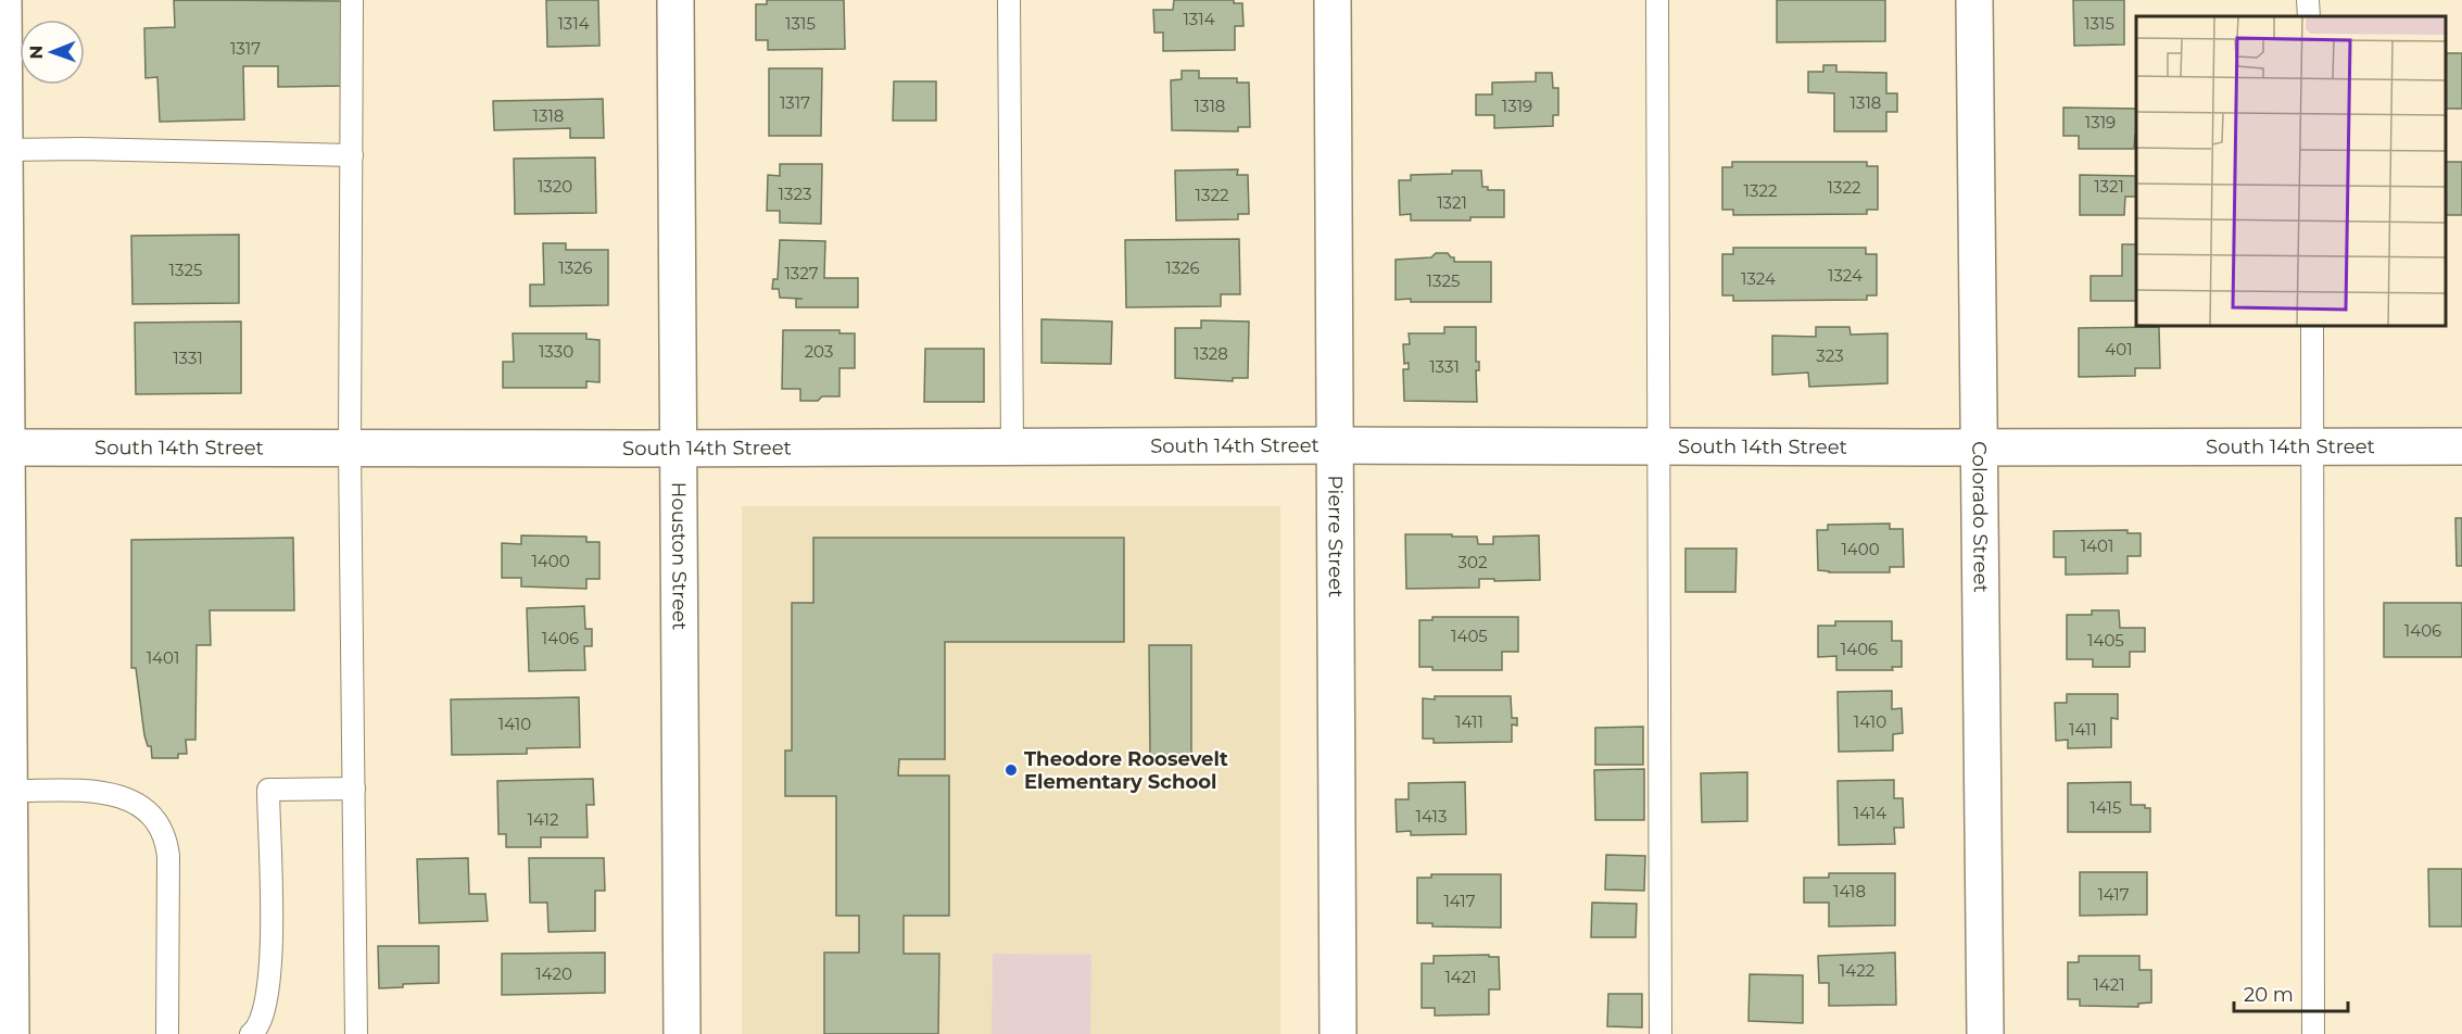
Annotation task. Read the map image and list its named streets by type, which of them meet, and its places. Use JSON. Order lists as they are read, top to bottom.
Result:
{
  "streets": {
    "street": [
      "South 14th Street",
      "Colorado Street",
      "Pierre Street",
      "Houston Street"
    ]
  },
  "crossings": [
    ["South 14th Street", "Colorado Street"],
    ["South 14th Street", "Pierre Street"],
    ["South 14th Street", "Houston Street"]
  ],
  "places": ["Theodore Roosevelt Elementary School"],
  "house_numbers": [
    "1314",
    "1314",
    "1315",
    "1315",
    "1317",
    "1317",
    "1318",
    "1318",
    "1319",
    "1318",
    "1319",
    "1320",
    "1321",
    "1322",
    "1322",
    "1323",
    "1322",
    "1321",
    "1326",
    "1326",
    "1325",
    "1327",
    "1324",
    "1324",
    "1325",
    "401",
    "1330",
    "203",
    "1328",
    "323",
    "1331",
    "1331",
    "1401",
    "1400",
    "1400",
    "302",
    "1406",
    "1405",
    "1406",
    "1405",
    "1406",
    "1401",
    "1411",
    "1410",
    "1410",
    "1411",
    "1415",
    "1414",
    "1413",
    "1412",
    "1418",
    "1417",
    "1417",
    "1422",
    "1420",
    "1421",
    "1421"
  ],
  "scale_bar": "20 m",
  "north": "left"
}
